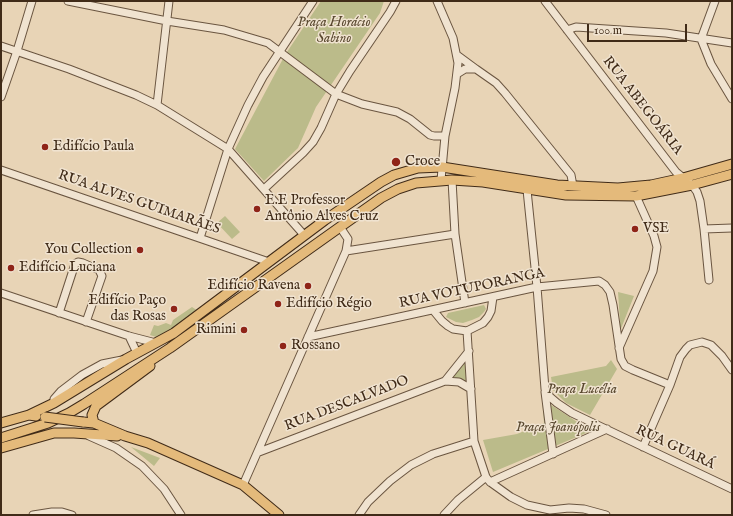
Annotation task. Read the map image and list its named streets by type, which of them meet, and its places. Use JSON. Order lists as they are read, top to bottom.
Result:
{
  "streets": {
    "street": [
      "RUA ABEGOÁRIA",
      "RUA ALVES GUIMARÃES",
      "RUA VOTUPORANGA",
      "RUA DESCALVADO",
      "RUA GUARÁ"
    ]
  },
  "parks": ["Praça Horácio Sabino", "Praça Lucélia", "Praça Joanópolis"],
  "places": [
    "Edifício Paula",
    "Croce",
    "E.E Professor Antônio Alves Cruz",
    "VSE",
    "You Collection",
    "Edifício Luciana",
    "Edifício Ravena",
    "Edifício Régio",
    "Edifício Paço das Rosas",
    "Rimini",
    "Rossano"
  ],
  "scale_bar": "100 m"
}
